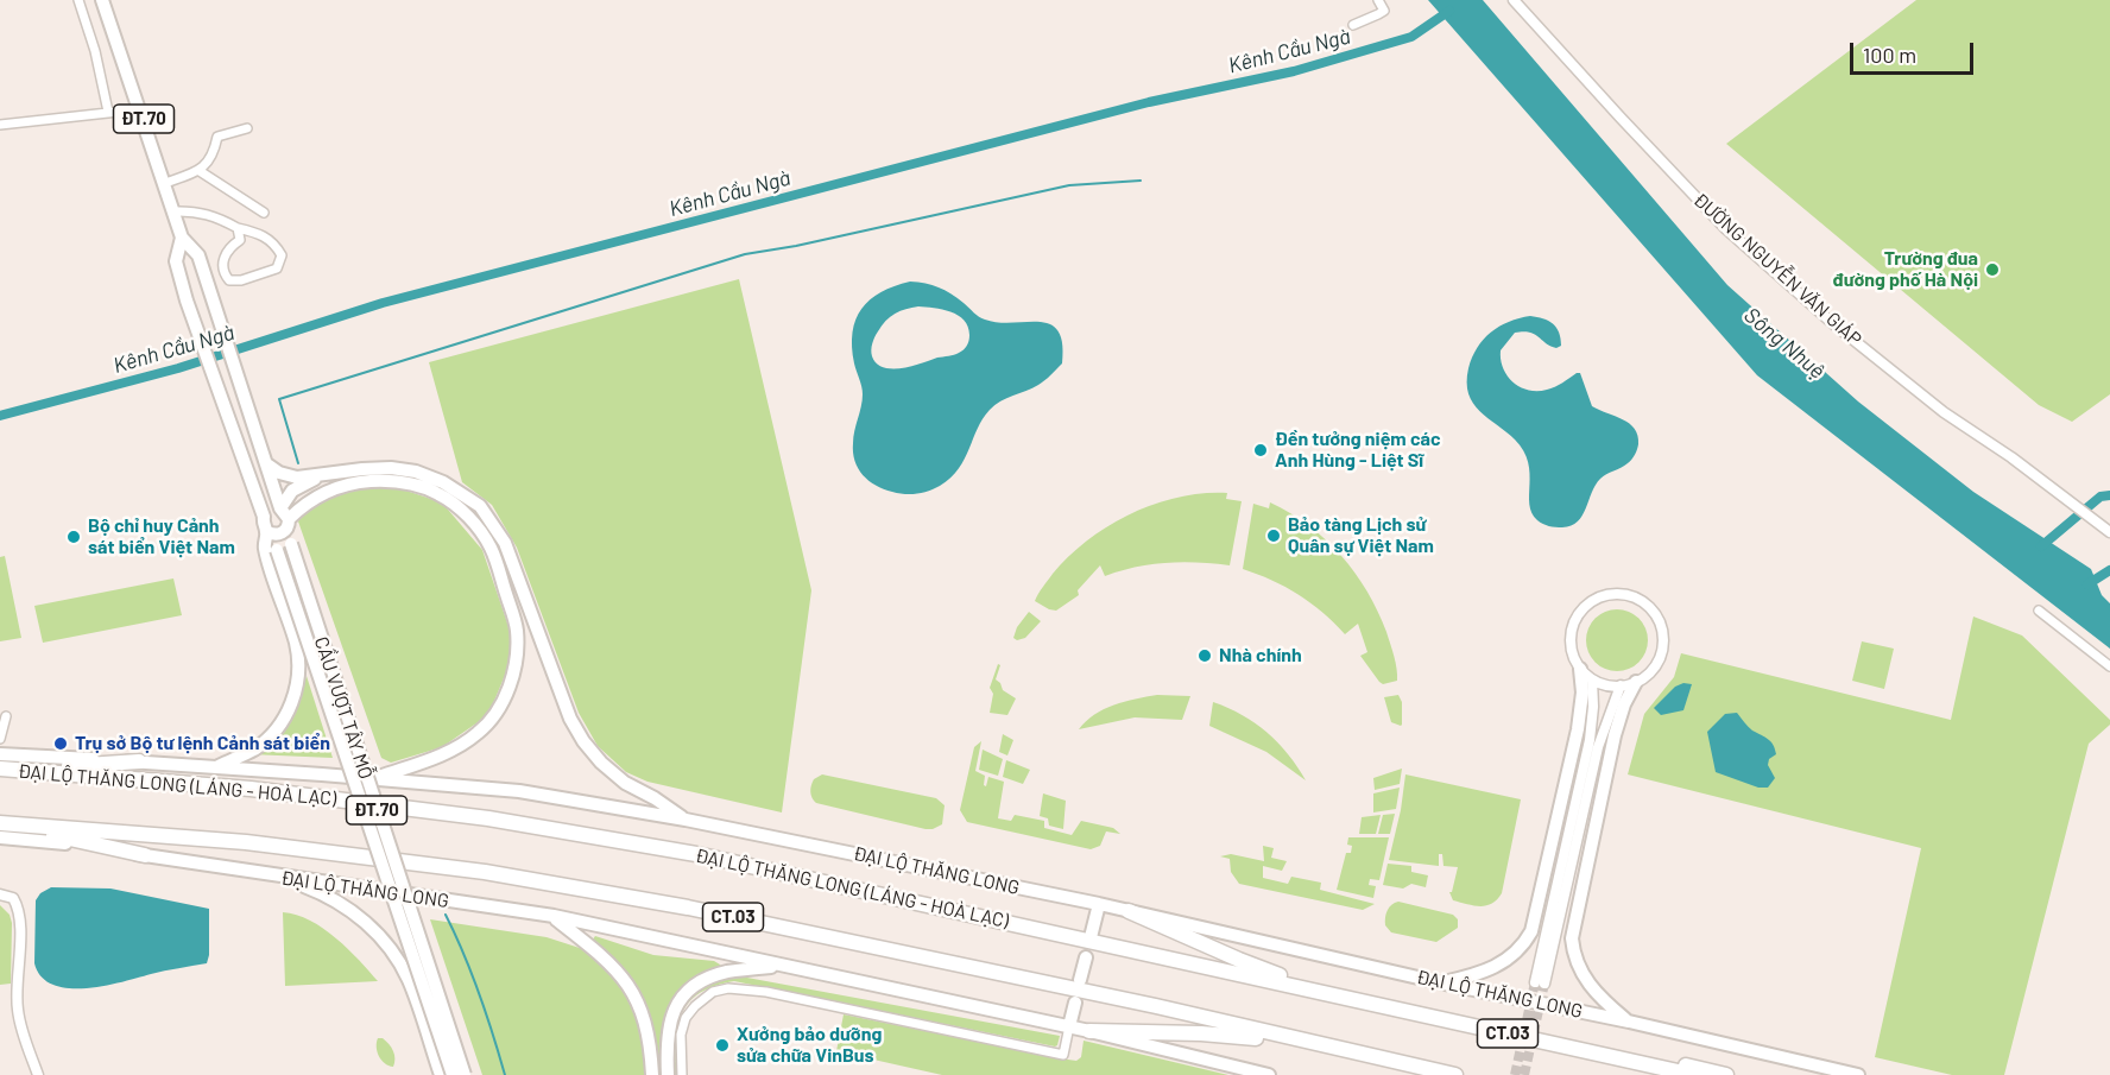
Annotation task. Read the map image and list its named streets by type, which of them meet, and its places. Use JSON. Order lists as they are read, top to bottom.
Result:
{
  "streets": {
    "highway": ["ĐẠI LỘ THĂNG LONG (LÁNG - HOÀ LẠC)", "CT.03"],
    "main road": ["ĐT.70", "CẦU VƯỢT TÂY MỖ", "ĐẠI LỘ THĂNG LONG"],
    "street": ["ĐƯỜNG NGUYỄN VĂN GIÁP"]
  },
  "crossings": [
    ["ĐT.70", "CẦU VƯỢT TÂY MỖ"]
  ],
  "water": ["Kênh Cầu Ngà", "Sông Nhuệ"],
  "places": [
    "Trường đua đường phố Hà Nội",
    "Đền tưởng niệm các Anh Hùng - Liệt Sĩ",
    "Bảo tàng Lịch sử Quân sự Việt Nam",
    "Bộ chỉ huy Cảnh sát biển Việt Nam",
    "Nhà chính",
    "Trụ sở Bộ tư lệnh Cảnh sát biển",
    "Xưởng bảo dưỡng sửa chữa VinBus"
  ],
  "scale_bar": "100 m"
}
